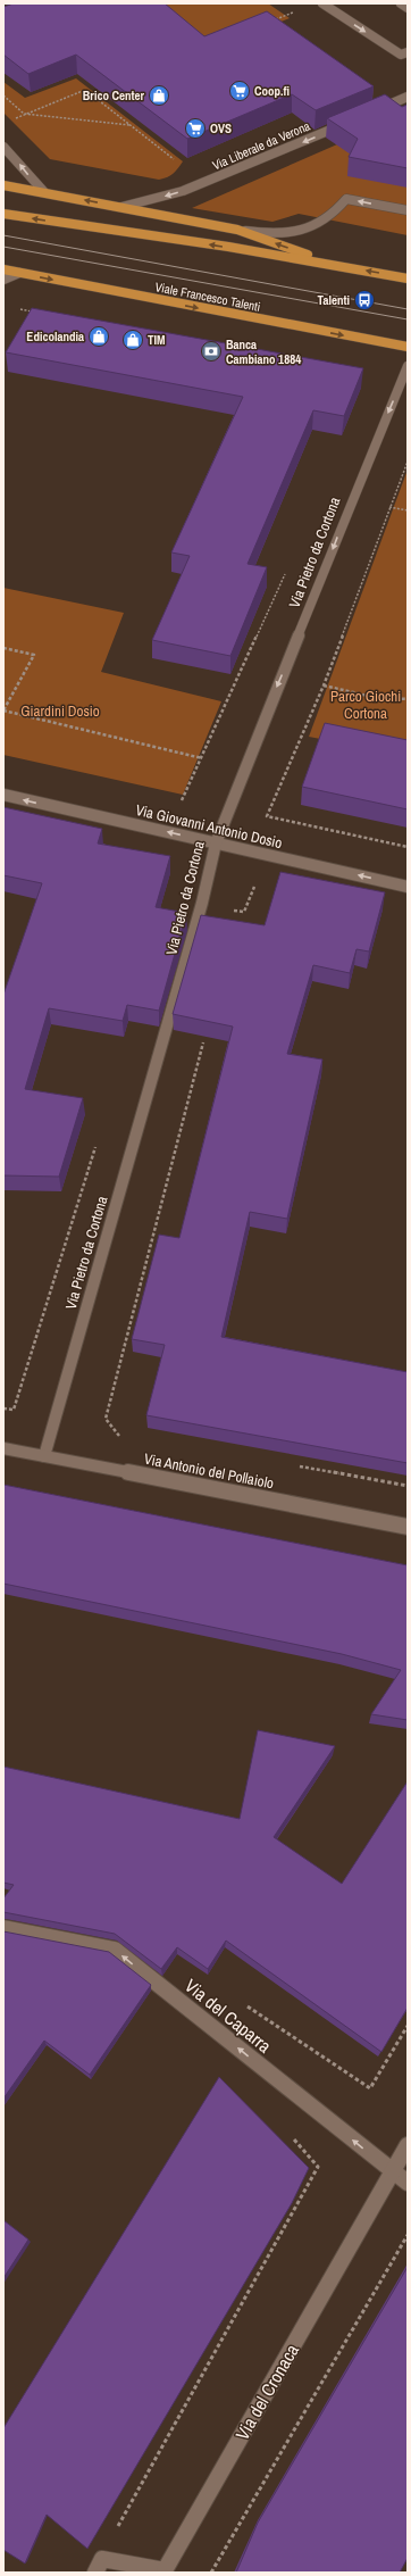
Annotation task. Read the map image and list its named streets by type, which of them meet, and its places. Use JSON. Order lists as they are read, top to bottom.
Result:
{
  "streets": {
    "main road": ["Viale Francesco Talenti"],
    "street": [
      "Via Liberale da Verona",
      "Via Pietro da Cortona",
      "Via Giovanni Antonio Dosio",
      "Via Antonio del Pollaiolo",
      "Via del Caparra",
      "Via del Cronaca"
    ]
  },
  "crossings": [
    ["Via Pietro da Cortona", "Via Giovanni Antonio Dosio"],
    ["Via Pietro da Cortona", "Via Antonio del Pollaiolo"],
    ["Via del Caparra", "Via del Cronaca"]
  ],
  "one_way": ["Via Pietro da Cortona", "Via Giovanni Antonio Dosio", "Via del Caparra"],
  "parks": ["Parco Giochi Cortona", "Giardini Dosio"],
  "places": {
    "supermarket": ["Coop.fi", "OVS"],
    "shop": ["Brico Center", "Edicolandia", "TIM"],
    "bus stop": ["Talenti"],
    "bank": ["Banca Cambiano 1884"]
  }
}
